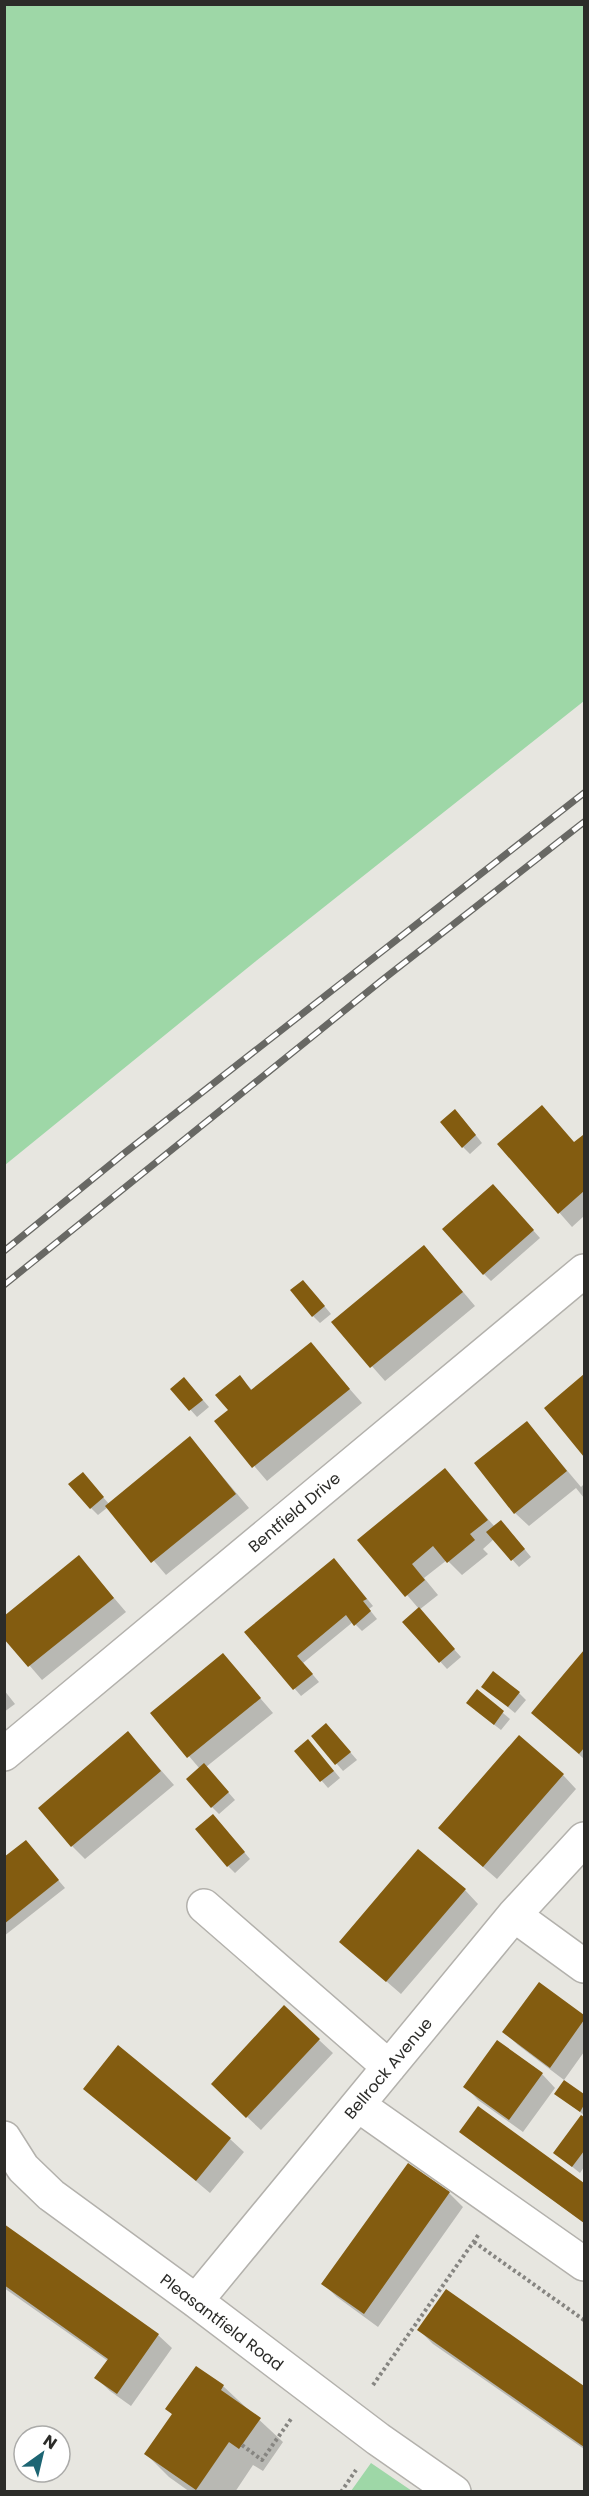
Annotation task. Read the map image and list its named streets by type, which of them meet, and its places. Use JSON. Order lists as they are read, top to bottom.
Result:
{
  "streets": {
    "street": ["Bentfield Drive", "Bellrock Avenue", "Pleasantfield Road"]
  },
  "crossings": [
    ["Bellrock Avenue", "Pleasantfield Road"]
  ],
  "north": "top right"
}
